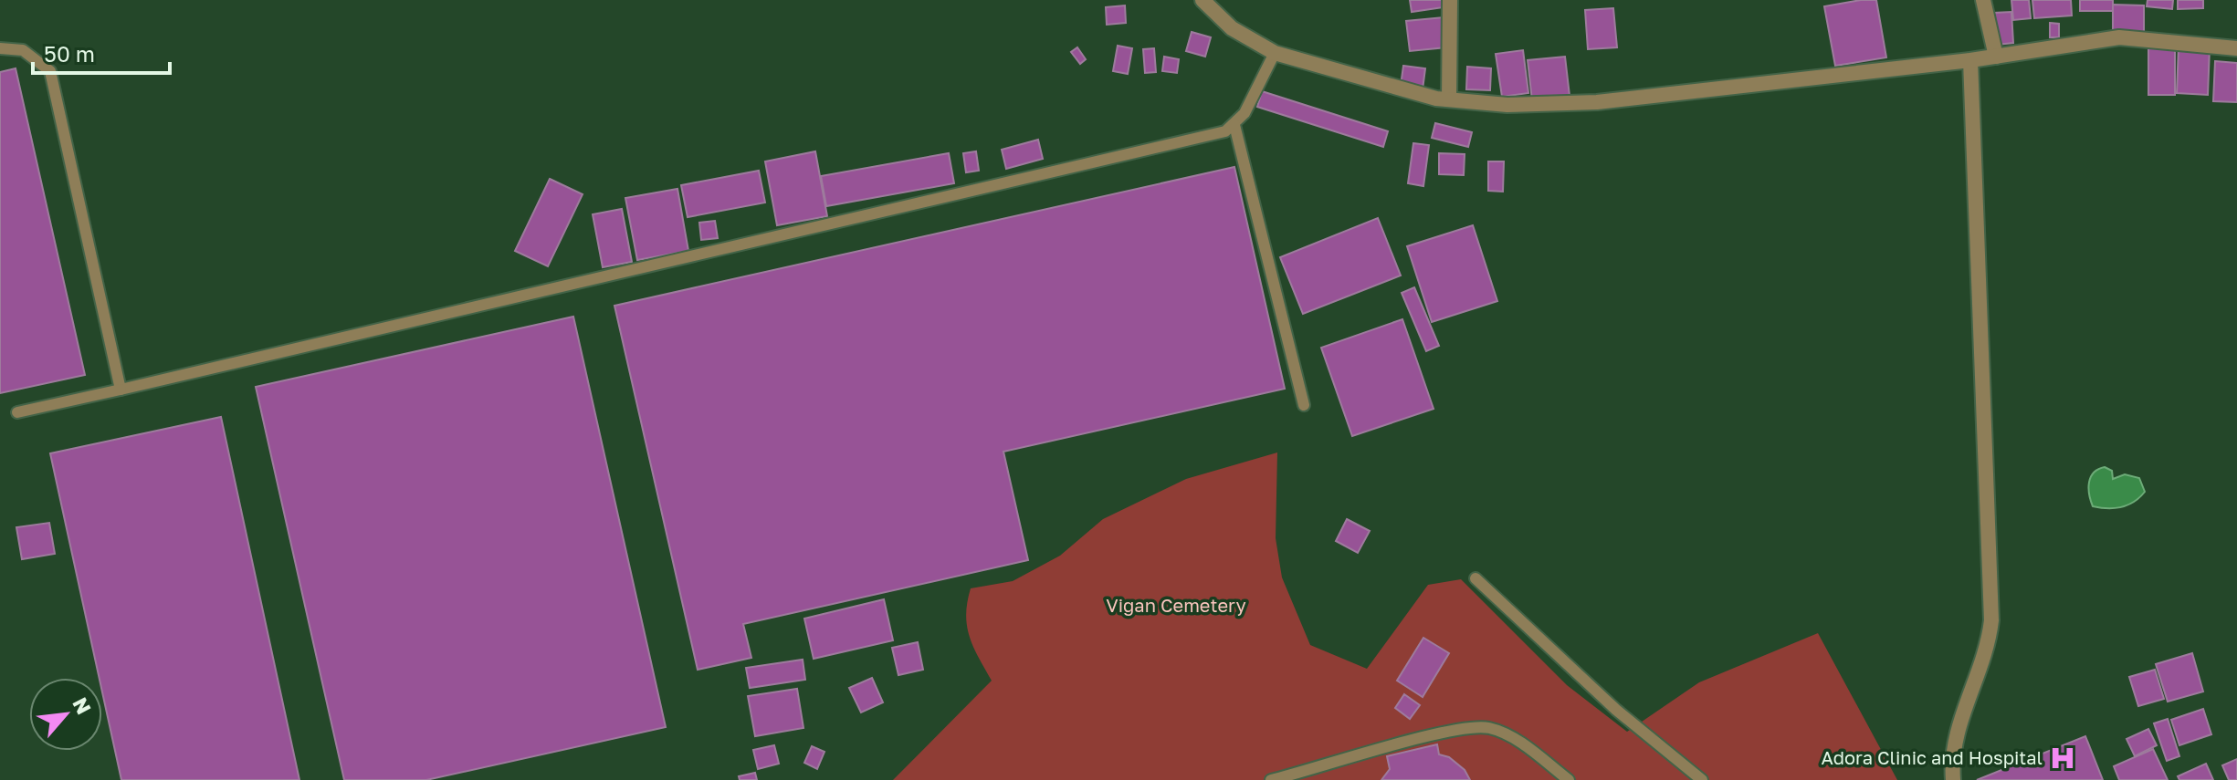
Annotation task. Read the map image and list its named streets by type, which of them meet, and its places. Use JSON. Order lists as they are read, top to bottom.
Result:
{
  "parks": ["Vigan Cemetery"],
  "places": {
    "hospital": ["Adora Clinic and Hospital"]
  },
  "scale_bar": "50 m",
  "north": "top right"
}
